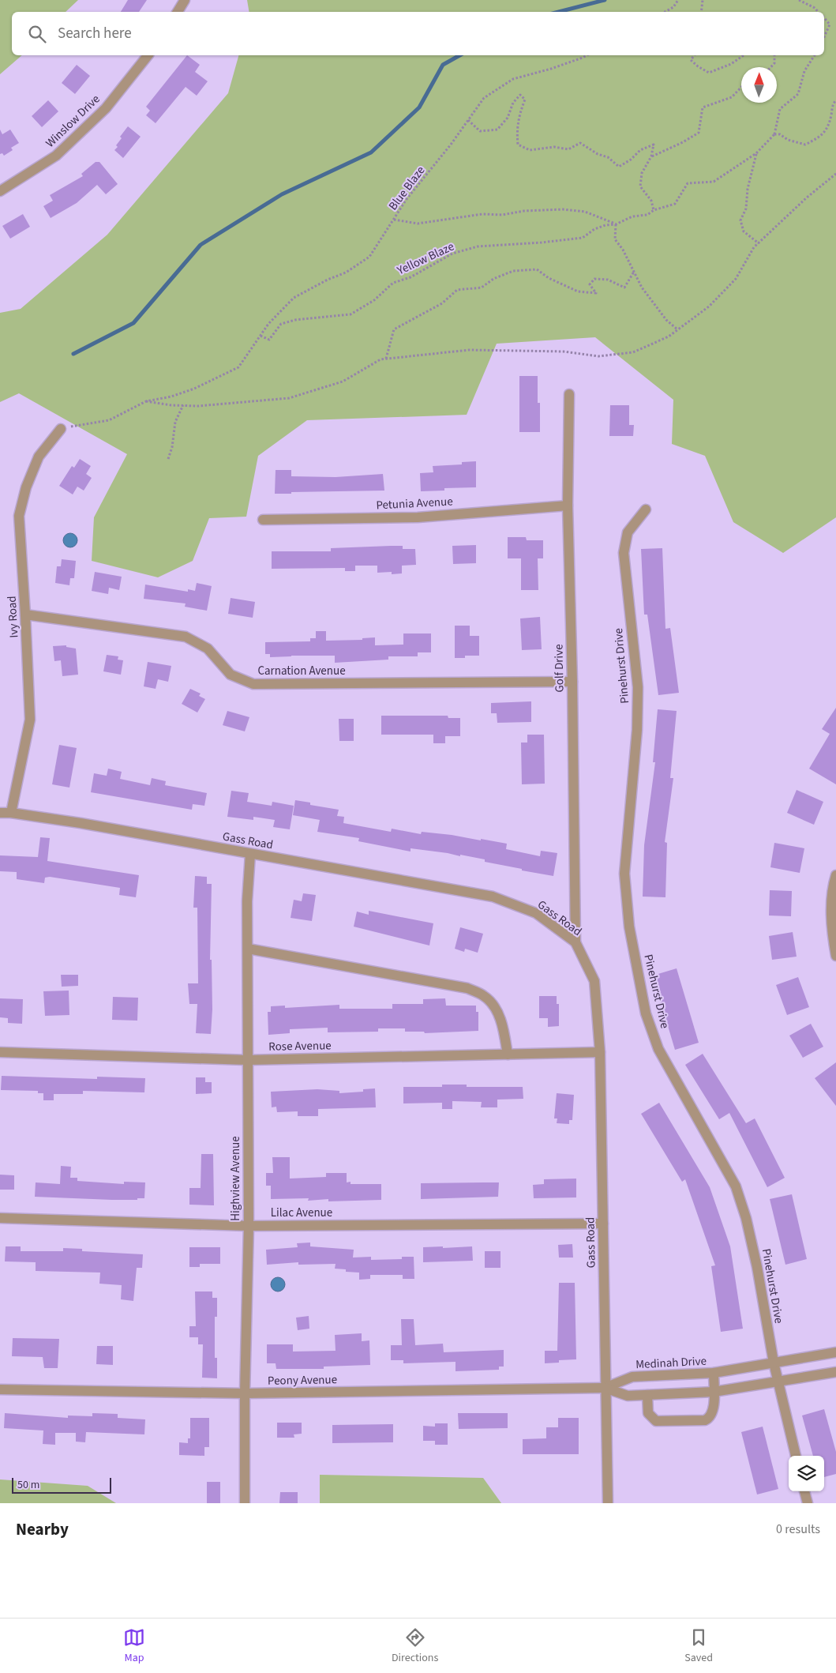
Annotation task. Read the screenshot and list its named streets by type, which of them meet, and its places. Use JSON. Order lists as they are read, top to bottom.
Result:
{
  "streets": {
    "street": [
      "Winslow Drive",
      "Petunia Avenue",
      "Ivy Road",
      "Pinehurst Drive",
      "Golf Drive",
      "Carnation Avenue",
      "Gass Road",
      "Rose Avenue",
      "Highview Avenue",
      "Lilac Avenue",
      "Medinah Drive",
      "Peony Avenue"
    ],
    "path": ["Blue Blaze", "Yellow Blaze"]
  },
  "crossings": [
    ["Blue Blaze", "Yellow Blaze"],
    ["Petunia Avenue", "Golf Drive"],
    ["Ivy Road", "Carnation Avenue"],
    ["Ivy Road", "Gass Road"],
    ["Pinehurst Drive", "Medinah Drive"],
    ["Golf Drive", "Carnation Avenue"],
    ["Golf Drive", "Gass Road"],
    ["Gass Road", "Rose Avenue"],
    ["Gass Road", "Highview Avenue"],
    ["Gass Road", "Lilac Avenue"],
    ["Gass Road", "Medinah Drive"],
    ["Gass Road", "Peony Avenue"],
    ["Rose Avenue", "Highview Avenue"],
    ["Highview Avenue", "Lilac Avenue"],
    ["Highview Avenue", "Peony Avenue"],
    ["Medinah Drive", "Peony Avenue"]
  ],
  "scale_bar": "50 m",
  "north": "top",
  "page": {
    "search": "Search here",
    "scale": "50 m",
    "heading": ["Nearby", "0 results"],
    "nav": ["Map", "Directions", "Saved"]
  }
}
